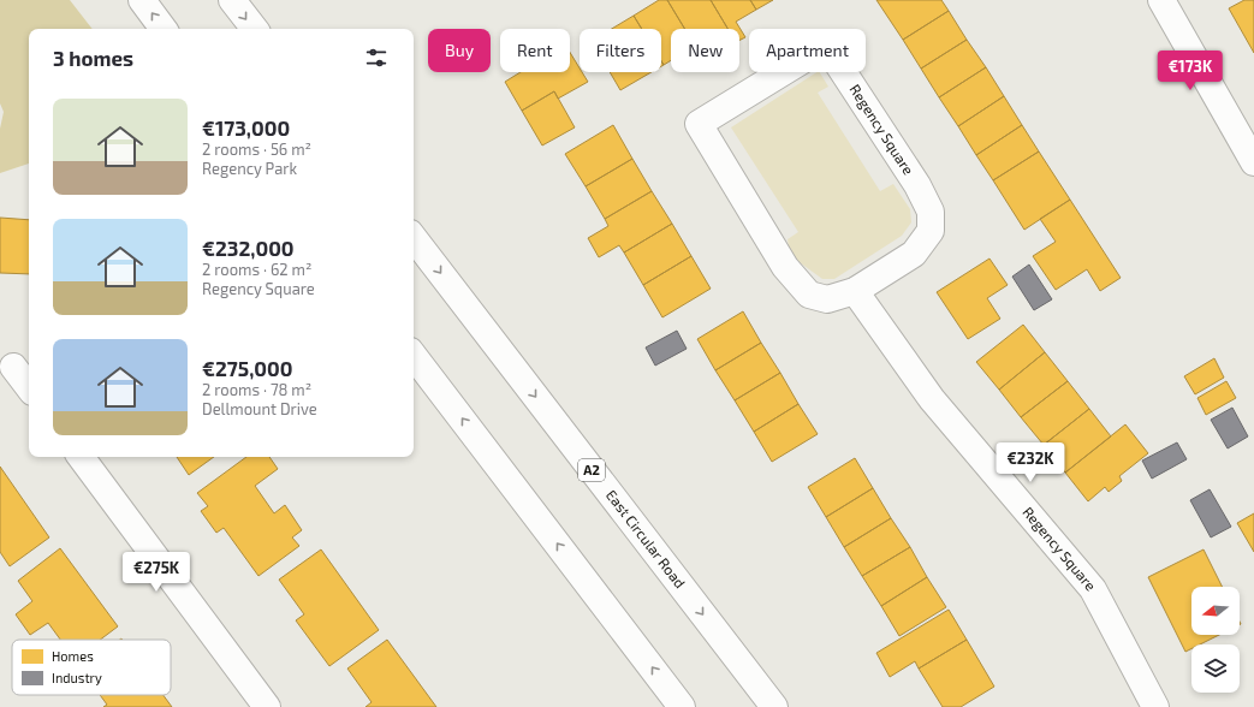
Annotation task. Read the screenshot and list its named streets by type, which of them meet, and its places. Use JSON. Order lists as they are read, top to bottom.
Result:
{
  "streets": {
    "main road": ["Regency Square", "A2", "East Circular Road"]
  },
  "legend": ["Homes", "Industry"],
  "north": "left",
  "page": {
    "chip": [
      "Buy",
      "Rent",
      "Filters",
      "New",
      "Apartment"
    ],
    "heading": "3 homes",
    "price": ["€173K", "€232K", "€275K"],
    "list": [
      {
        "name": "€173,000",
        "note": "2 rooms · 56 m² · Regency Park"
      },
      {
        "name": "€232,000",
        "note": "2 rooms · 62 m² · Regency Square"
      },
      {
        "name": "€275,000",
        "note": "2 rooms · 78 m² · Dellmount Drive"
      }
    ]
  }
}
